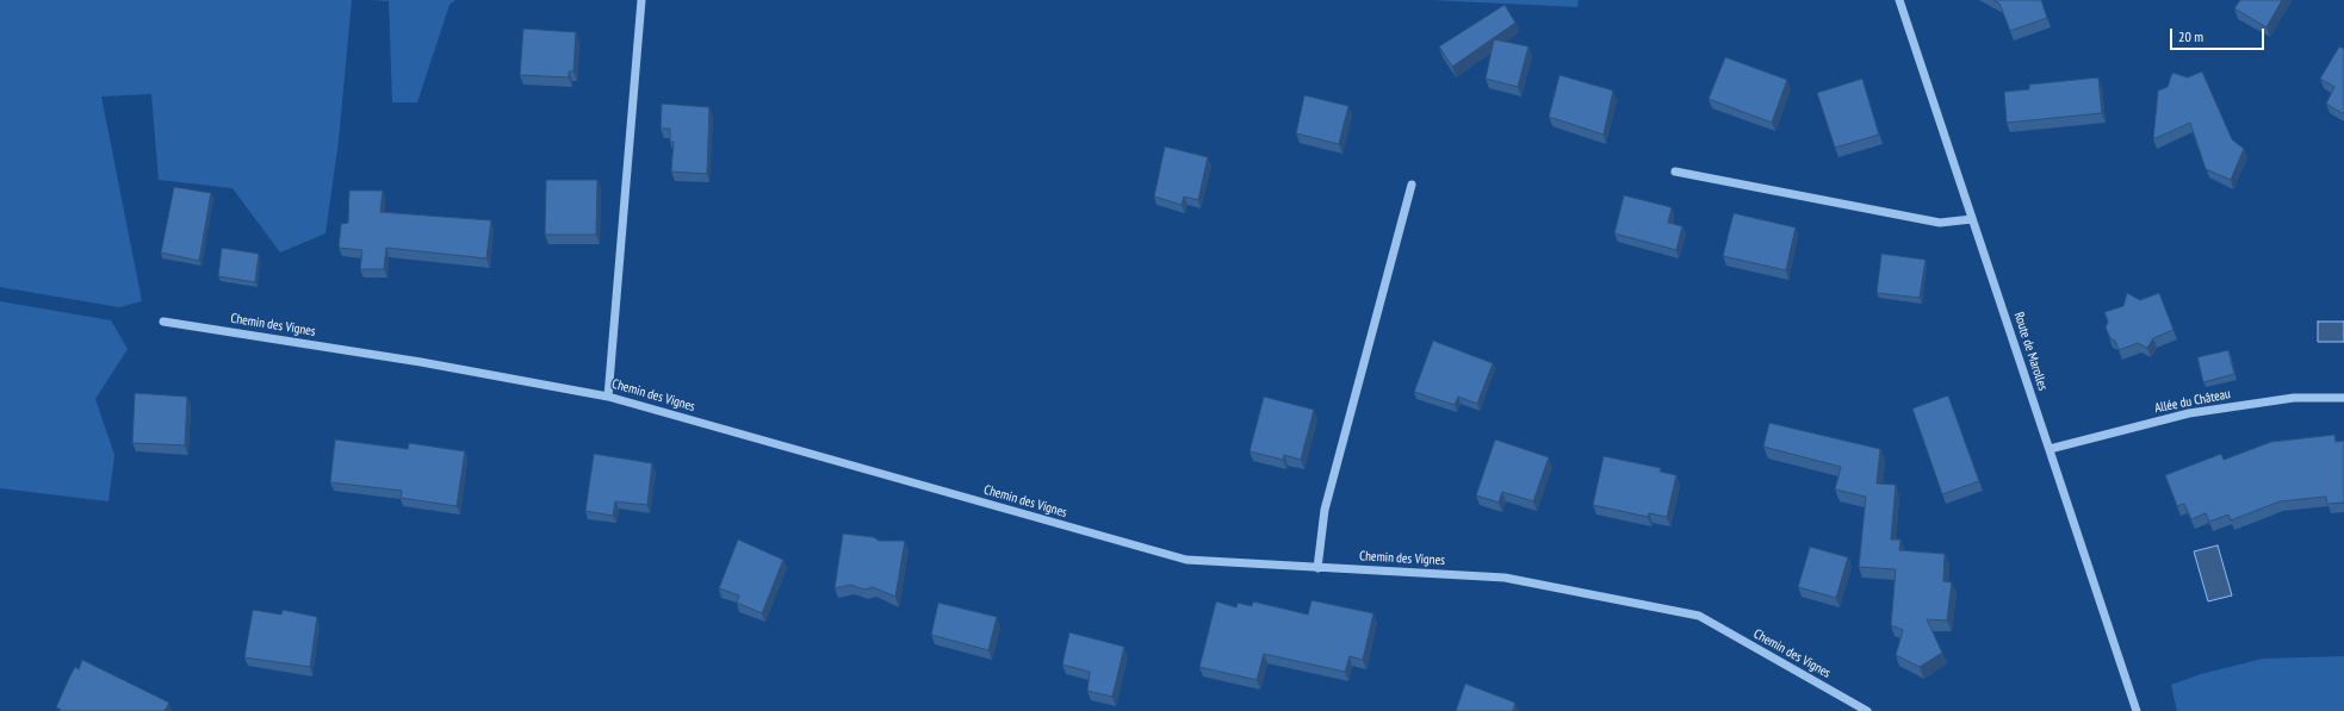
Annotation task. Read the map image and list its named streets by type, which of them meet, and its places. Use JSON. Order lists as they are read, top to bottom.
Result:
{
  "streets": {
    "street": ["Chemin des Vignes", "Route de Marolles", "Allée du Château"]
  },
  "crossings": [
    ["Route de Marolles", "Allée du Château"]
  ],
  "scale_bar": "20 m"
}
